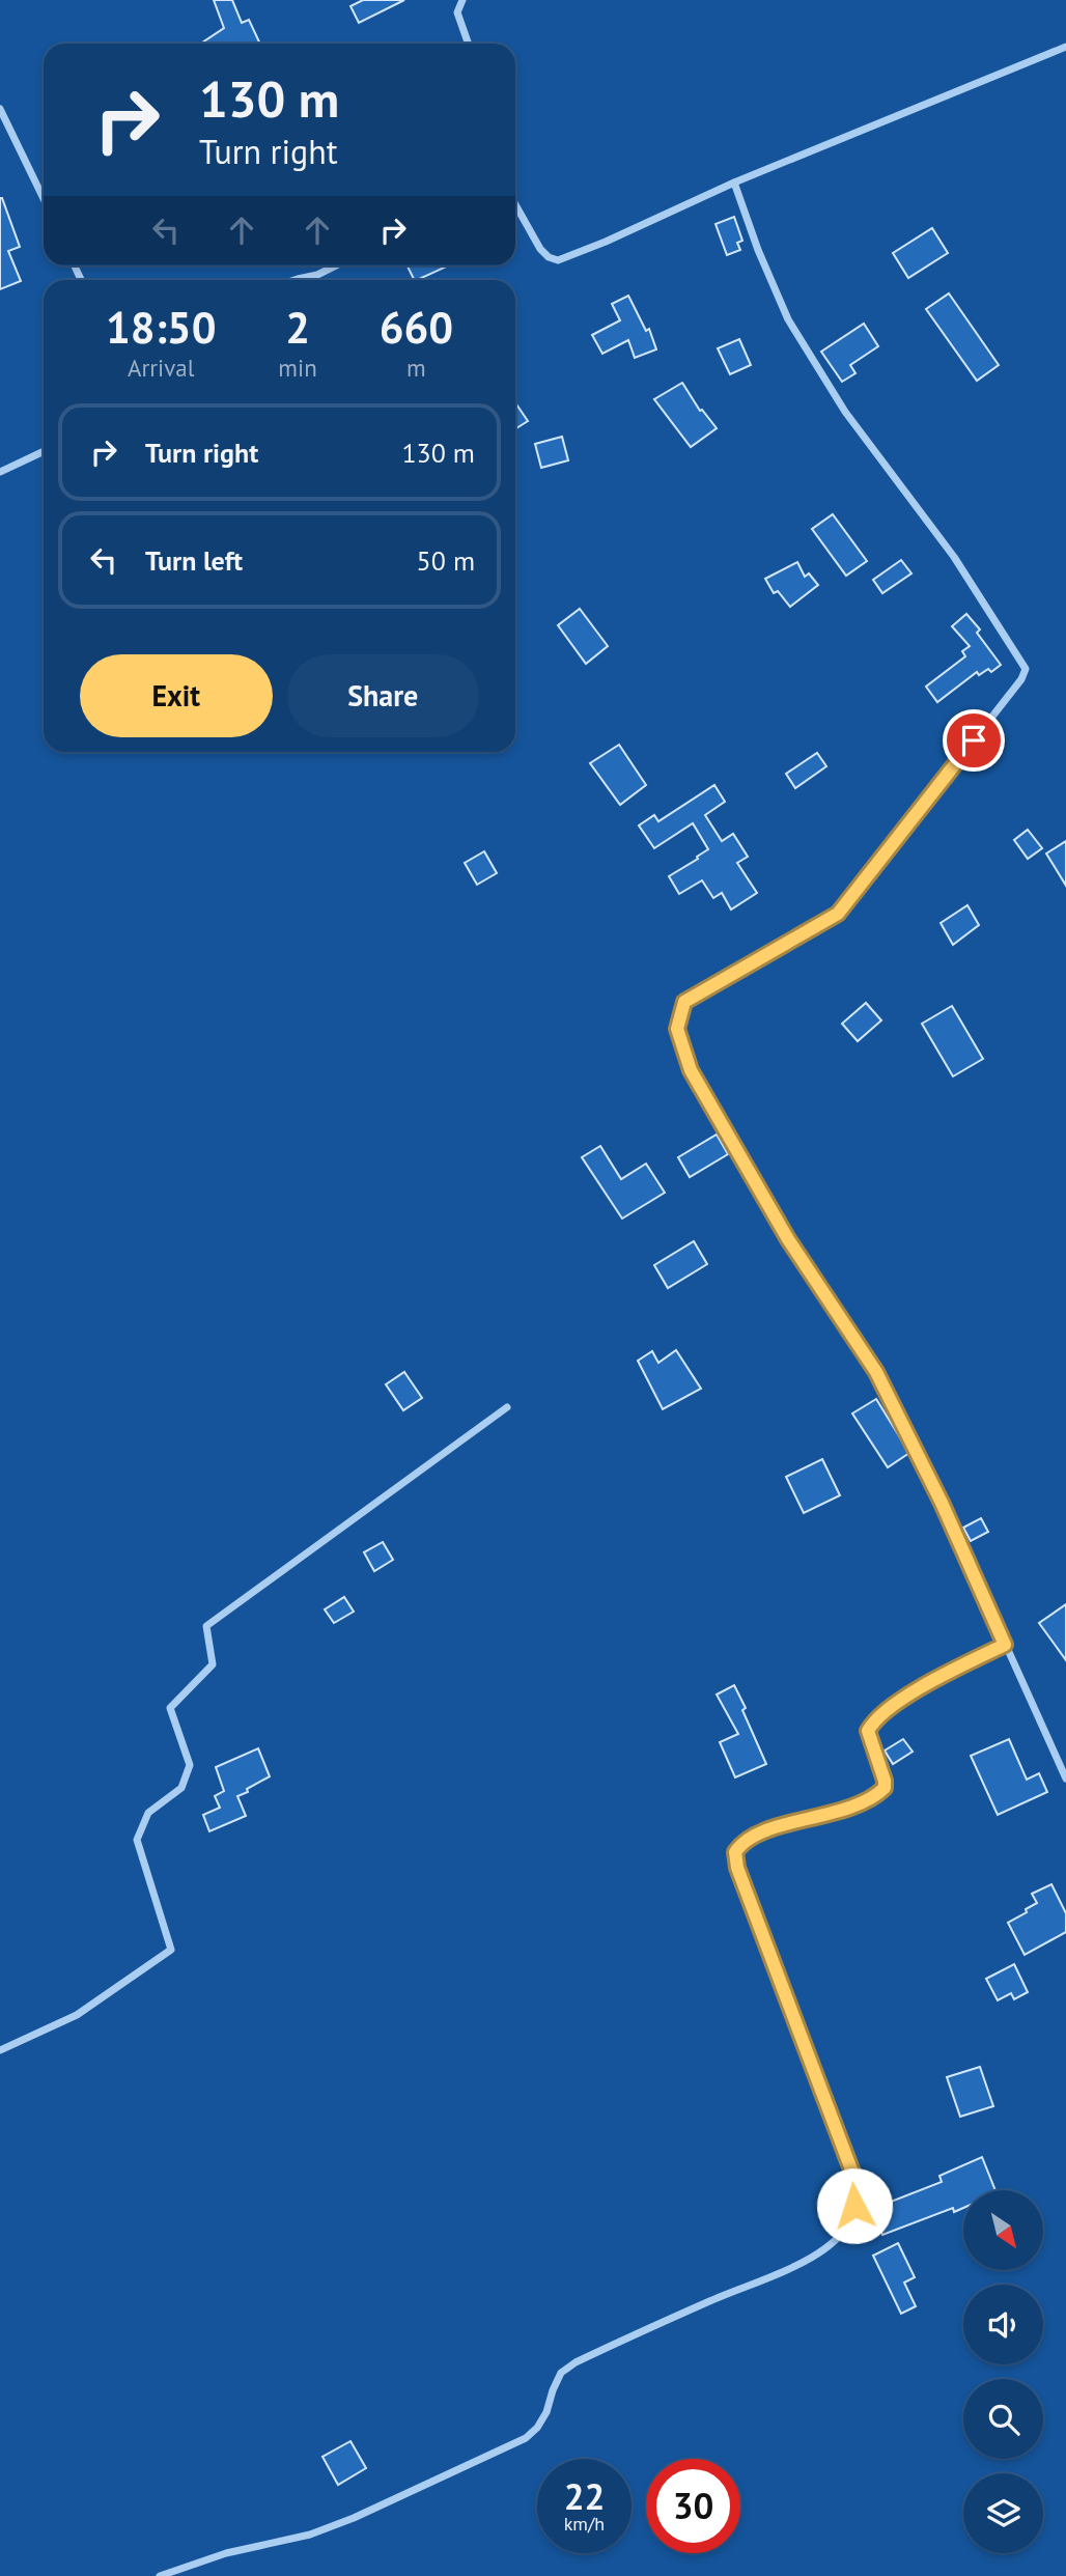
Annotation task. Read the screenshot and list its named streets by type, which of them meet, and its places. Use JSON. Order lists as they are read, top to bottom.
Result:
{
  "north": "bottom right",
  "page": {
    "turn": ["130 m", "Turn right"],
    "eta": [
      "18:50",
      "Arrival",
      "2",
      "min",
      "660",
      "m"
    ],
    "list": [
      {
        "name": "Turn right",
        "value": "130 m"
      },
      {
        "name": "Turn left",
        "value": "50 m"
      }
    ],
    "buttons": ["Exit", "Share"],
    "speed": "22 km/h",
    "limit": "30"
  }
}
